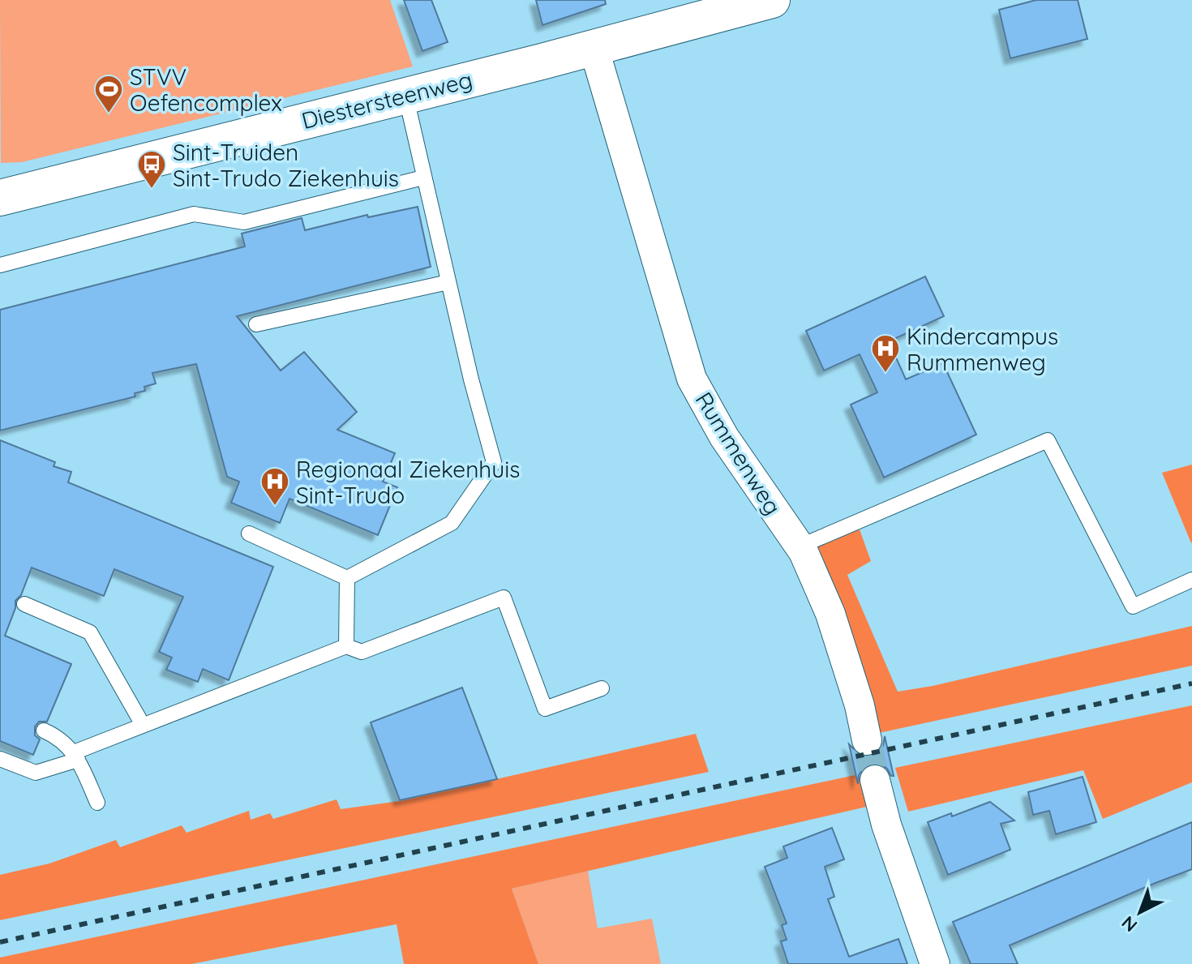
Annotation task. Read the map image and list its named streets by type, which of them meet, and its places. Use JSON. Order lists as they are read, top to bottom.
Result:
{
  "streets": {
    "main road": ["Diestersteenweg"],
    "street": ["Rummenweg"]
  },
  "crossings": [
    ["Diestersteenweg", "Rummenweg"]
  ],
  "places": {
    "sports": ["STVV Oefencomplex"],
    "bus stop": ["Sint-Truiden Sint-Trudo Ziekenhuis"],
    "hospital": ["Kindercampus Rummenweg", "Regionaal Ziekenhuis Sint-Trudo"]
  },
  "north": "bottom left"
}
